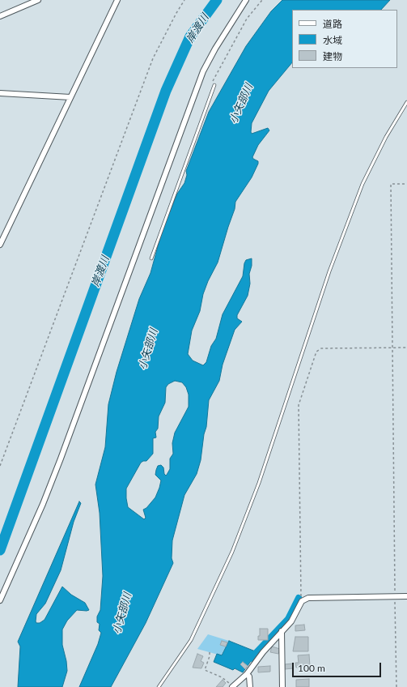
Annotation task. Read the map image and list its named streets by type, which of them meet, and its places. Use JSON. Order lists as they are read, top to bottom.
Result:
{
  "water": ["岸渡川", "小矢部川"],
  "legend": ["道路", "水域", "建物"],
  "scale_bar": "100 m"
}
